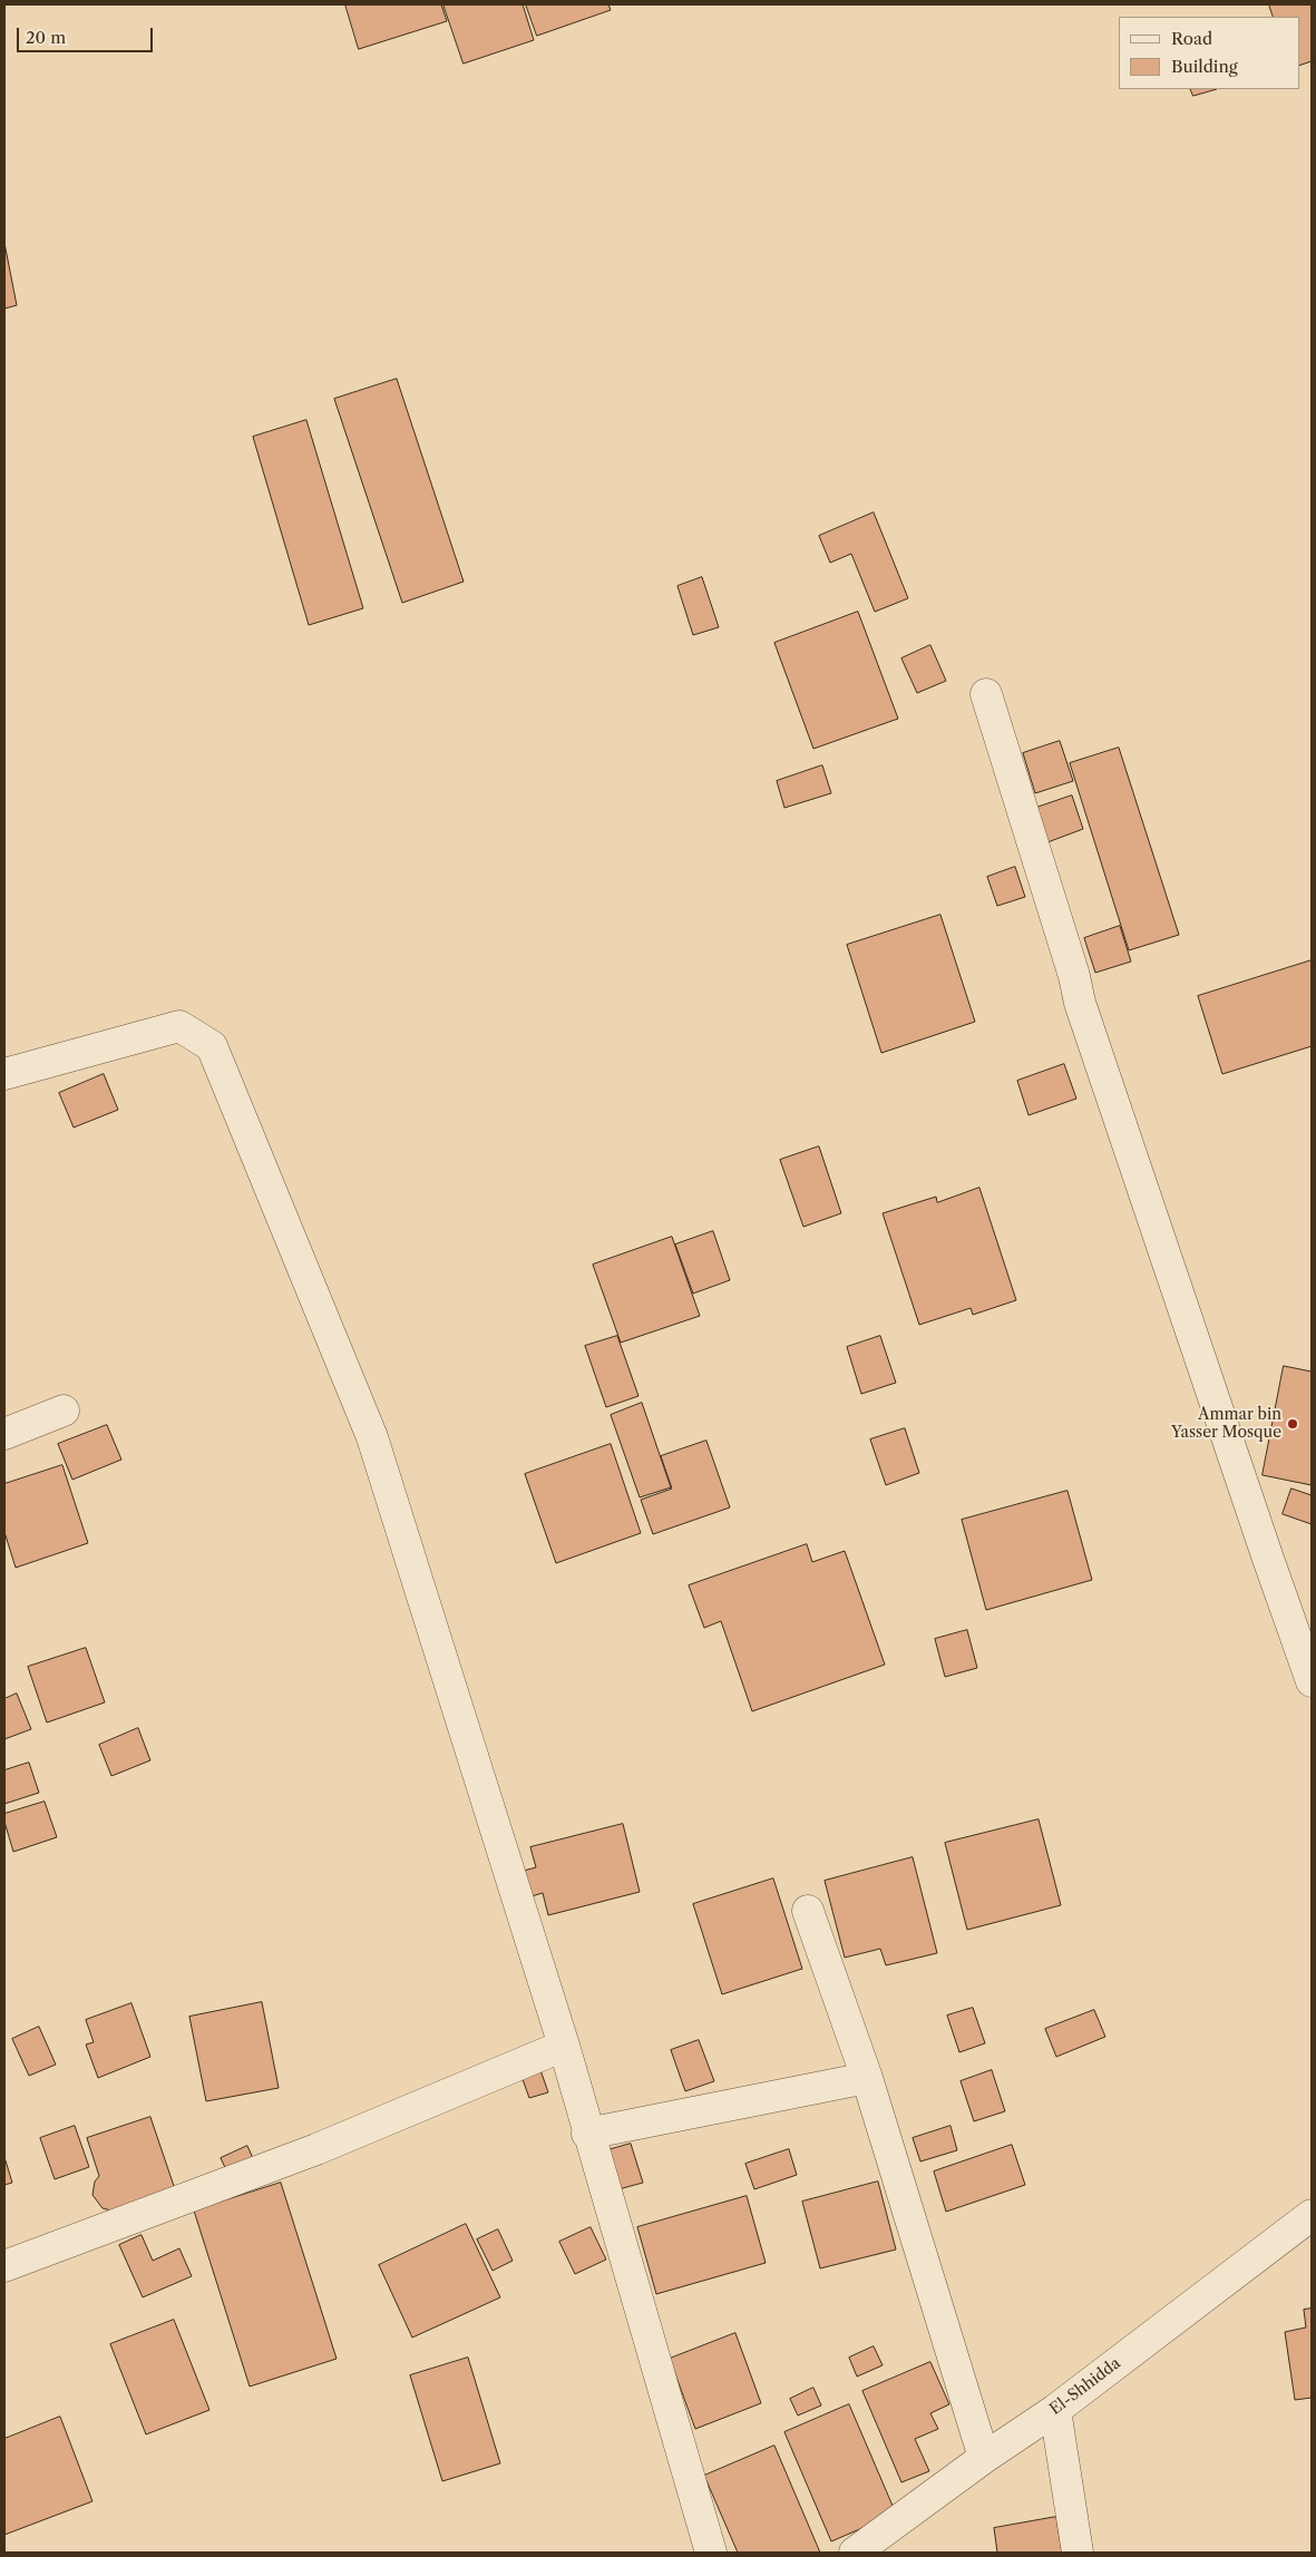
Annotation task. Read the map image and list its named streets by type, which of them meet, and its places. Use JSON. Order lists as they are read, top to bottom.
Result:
{
  "streets": {
    "street": ["El-Shhidda"]
  },
  "places": ["Ammar bin Yasser Mosque"],
  "legend": ["Road", "Building"],
  "scale_bar": "20 m"
}
